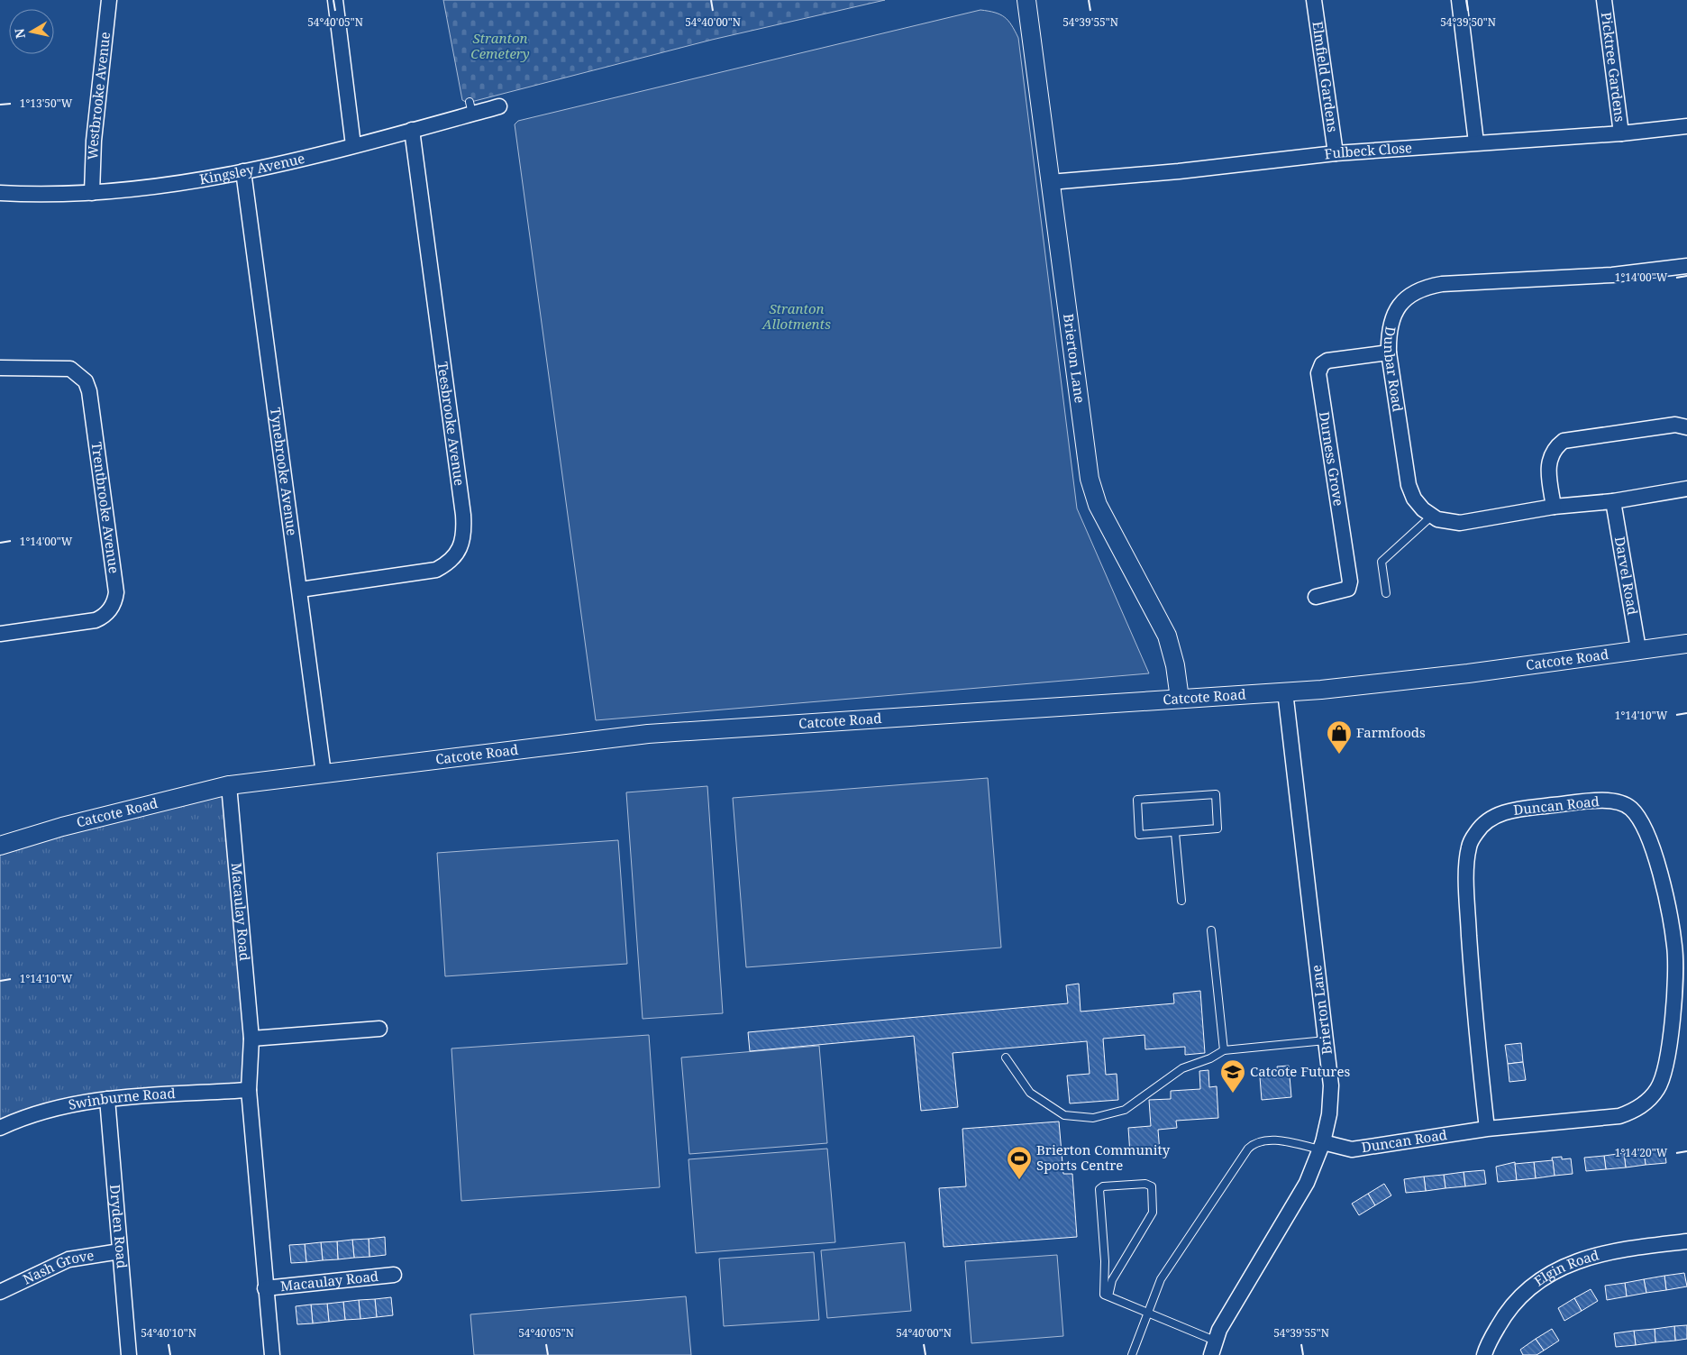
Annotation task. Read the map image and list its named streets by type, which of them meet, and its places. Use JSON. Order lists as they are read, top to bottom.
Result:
{
  "streets": {
    "street": [
      "Picktree Gardens",
      "Elmfield Gardens",
      "Westbrooke Avenue",
      "Fulbeck Close",
      "Kingsley Avenue",
      "Brierton Lane",
      "Dunbar Road",
      "Teesbrooke Avenue",
      "Durness Grove",
      "Tynebrooke Avenue",
      "Trentbrooke Avenue",
      "Darvel Road",
      "Catcote Road",
      "Duncan Road",
      "Macaulay Road",
      "Swinburne Road",
      "Dryden Road",
      "Nash Grove",
      "Elgin Road"
    ]
  },
  "crossings": [
    ["Picktree Gardens", "Fulbeck Close"],
    ["Elmfield Gardens", "Fulbeck Close"],
    ["Westbrooke Avenue", "Kingsley Avenue"],
    ["Fulbeck Close", "Brierton Lane"],
    ["Kingsley Avenue", "Teesbrooke Avenue"],
    ["Kingsley Avenue", "Tynebrooke Avenue"],
    ["Brierton Lane", "Catcote Road"],
    ["Brierton Lane", "Duncan Road"],
    ["Dunbar Road", "Durness Grove"],
    ["Dunbar Road", "Darvel Road"],
    ["Teesbrooke Avenue", "Tynebrooke Avenue"],
    ["Tynebrooke Avenue", "Catcote Road"],
    ["Darvel Road", "Catcote Road"],
    ["Catcote Road", "Macaulay Road"],
    ["Macaulay Road", "Swinburne Road"],
    ["Swinburne Road", "Dryden Road"],
    ["Dryden Road", "Nash Grove"]
  ],
  "parks": ["Stranton Cemetery", "Stranton Allotments"],
  "places": {
    "shop": ["Farmfoods"],
    "school or university": ["Catcote Futures"],
    "sports": ["Brierton Community Sports Centre"]
  },
  "north": "left",
  "coordinates": [
    "54°40'05\"N",
    "54°40'00\"N",
    "54°39'55\"N",
    "54°39'50\"N",
    "1°13'50\"W",
    "1°14'00\"W",
    "1°14'10\"W",
    "1°14'20\"W",
    "54°40'10\"N"
  ]
}
